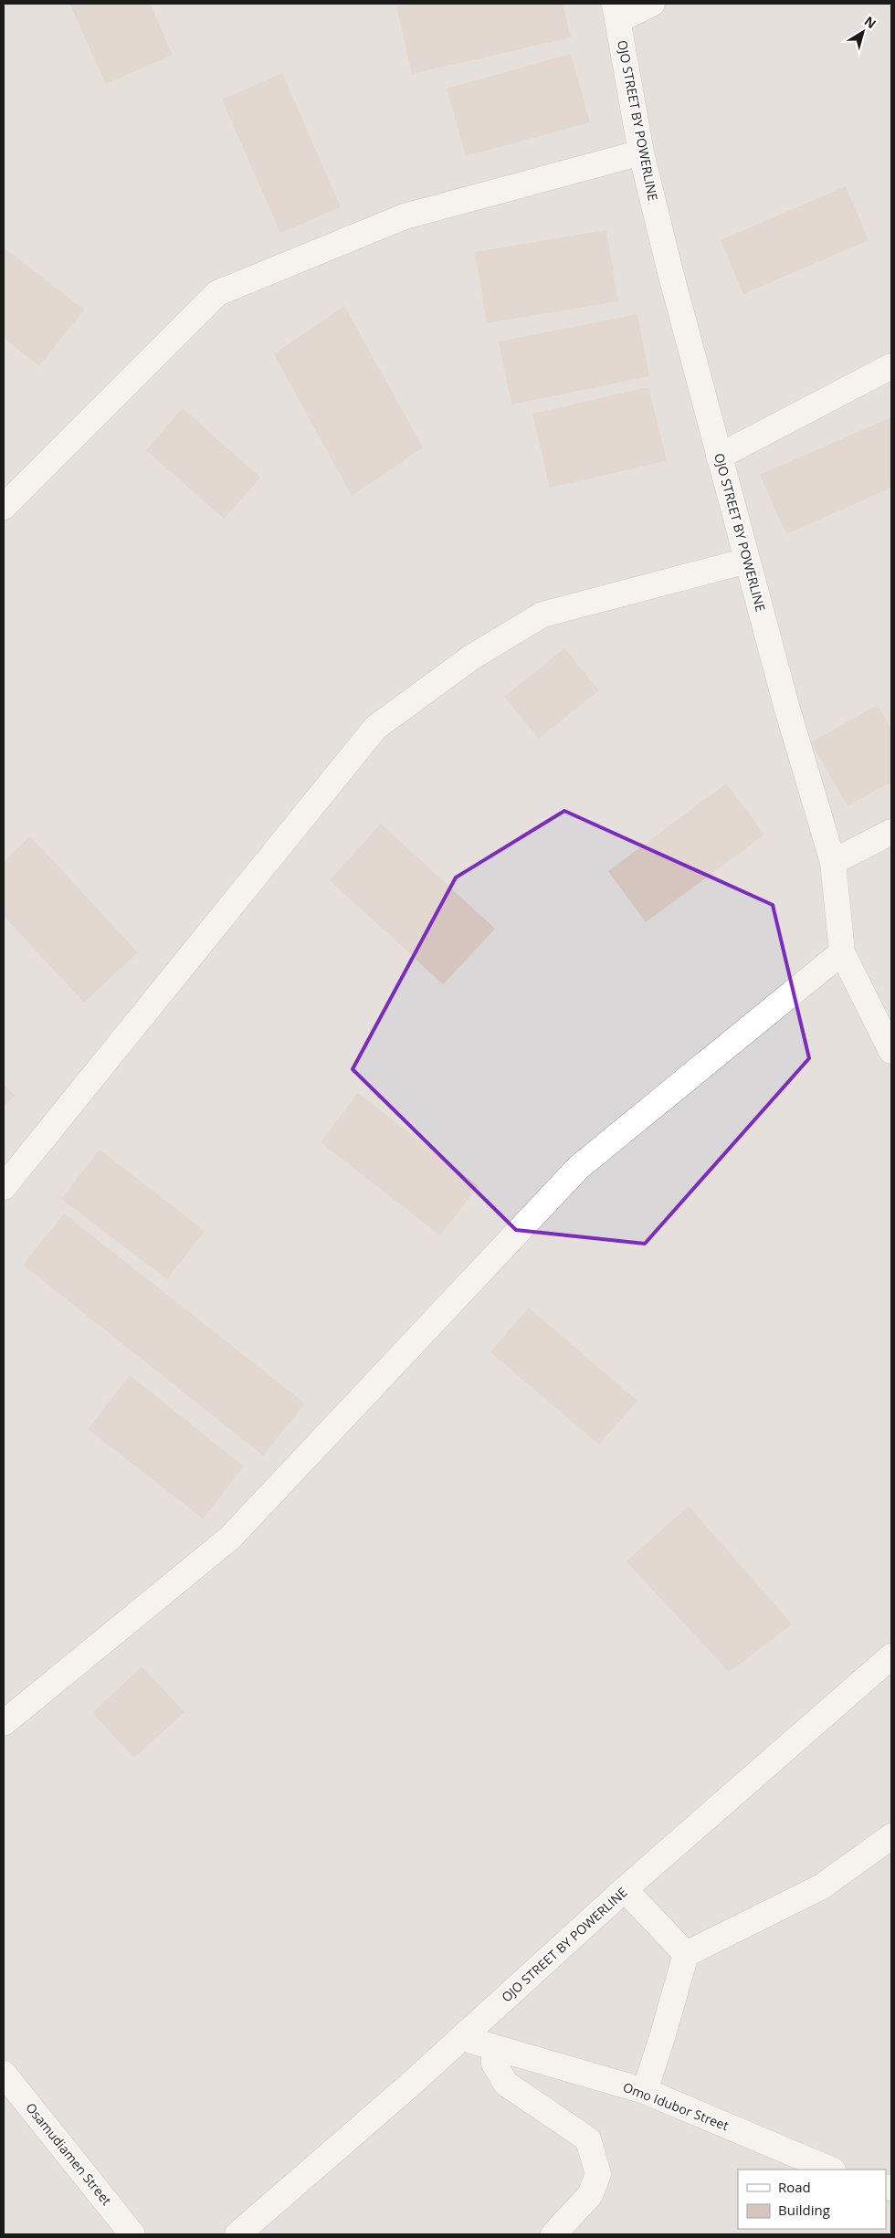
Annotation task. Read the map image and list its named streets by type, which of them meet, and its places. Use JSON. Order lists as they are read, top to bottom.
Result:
{
  "streets": {
    "street": ["OJO STREET BY POWERLINE", "Omo Idubor Street", "Osamudiamen Street"]
  },
  "crossings": [
    ["OJO STREET BY POWERLINE", "Omo Idubor Street"]
  ],
  "legend": ["Road", "Building"],
  "north": "top right"
}
